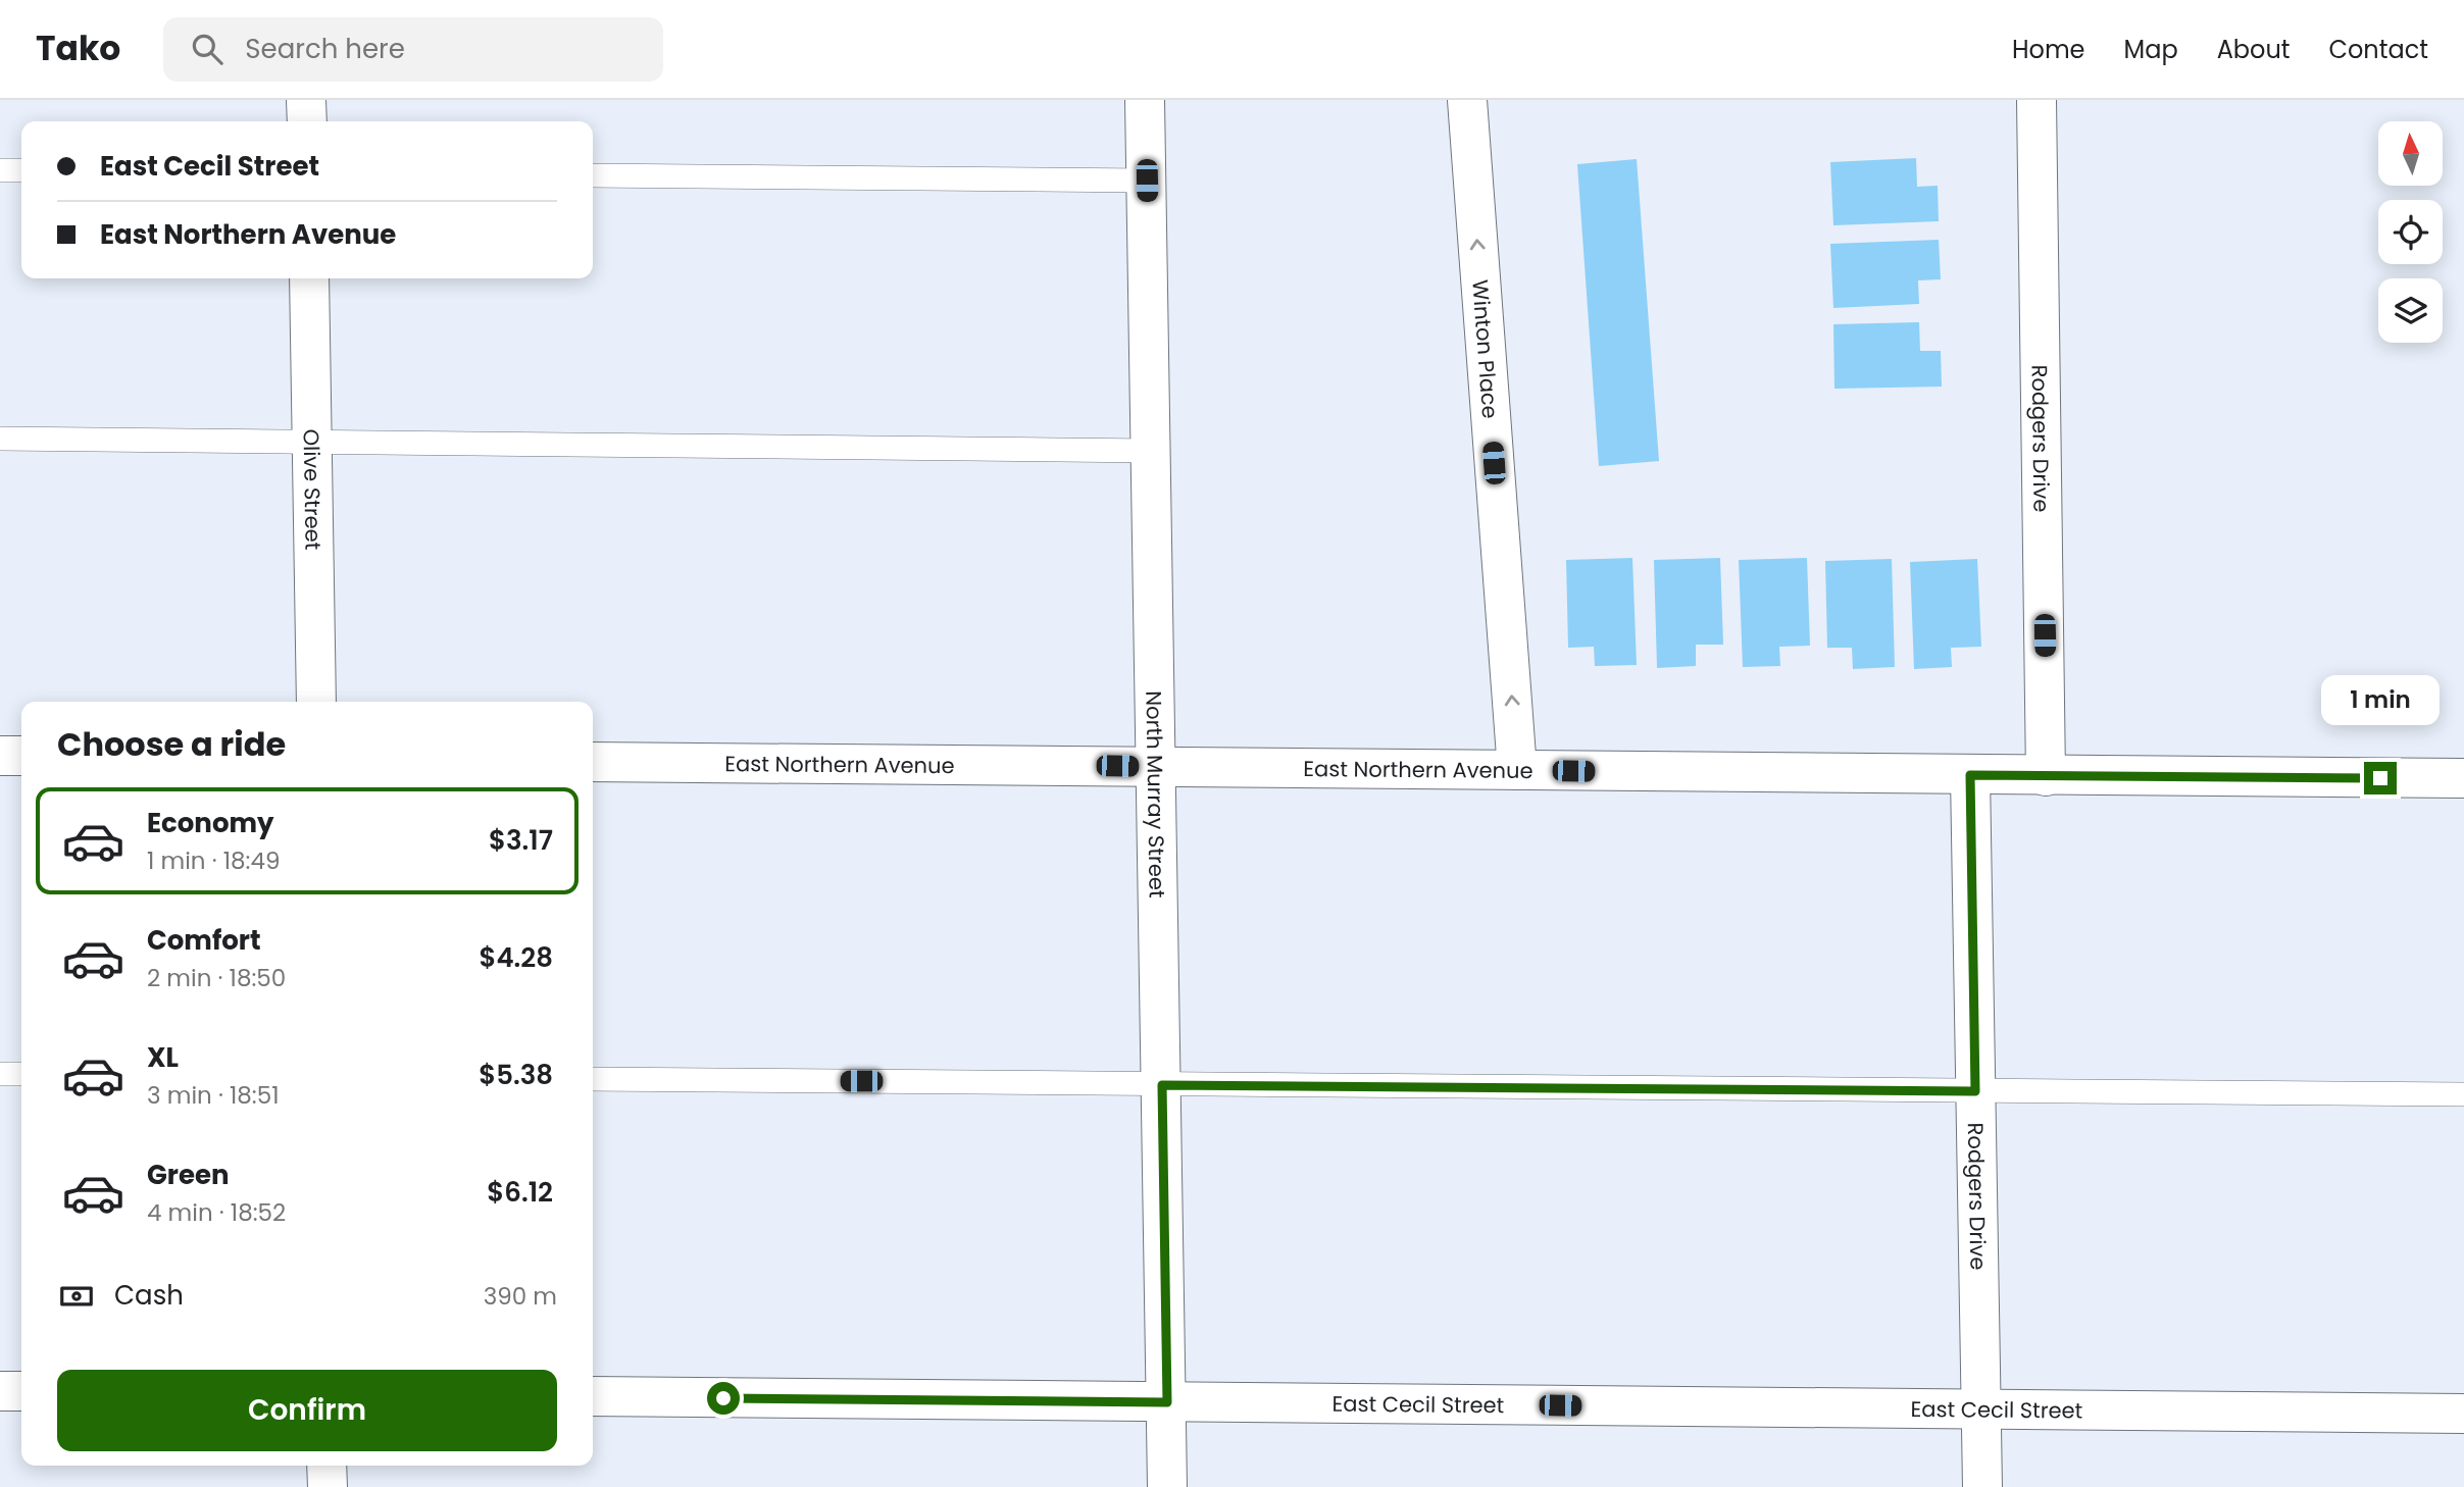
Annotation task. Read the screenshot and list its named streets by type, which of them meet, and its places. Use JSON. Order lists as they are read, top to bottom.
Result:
{
  "streets": {
    "street": [
      "Winton Place",
      "Rodgers Drive",
      "Olive Street",
      "East Northern Avenue",
      "North Murray Street",
      "East Cecil Street"
    ]
  },
  "crossings": [
    ["Winton Place", "East Northern Avenue"],
    ["Rodgers Drive", "East Northern Avenue"],
    ["Rodgers Drive", "East Cecil Street"],
    ["East Northern Avenue", "North Murray Street"],
    ["North Murray Street", "East Cecil Street"]
  ],
  "one_way": ["Winton Place"],
  "north": "top",
  "page": {
    "header": "Tako",
    "search": "Search here",
    "nav": [
      "Home",
      "Map",
      "About",
      "Contact"
    ],
    "banner": ["East Cecil Street", "East Northern Avenue"],
    "bubble": "1 min",
    "heading": "Choose a ride",
    "list": [
      {
        "name": "Economy",
        "note": "1 min · 18:49",
        "value": "$3.17"
      },
      {
        "name": "Comfort",
        "note": "2 min · 18:50",
        "value": "$4.28"
      },
      {
        "name": "XL",
        "note": "3 min · 18:51",
        "value": "$5.38"
      },
      {
        "name": "Green",
        "note": "4 min · 18:52",
        "value": "$6.12"
      }
    ],
    "pay": ["Cash", "390 m"],
    "buttons": "Confirm"
  }
}
